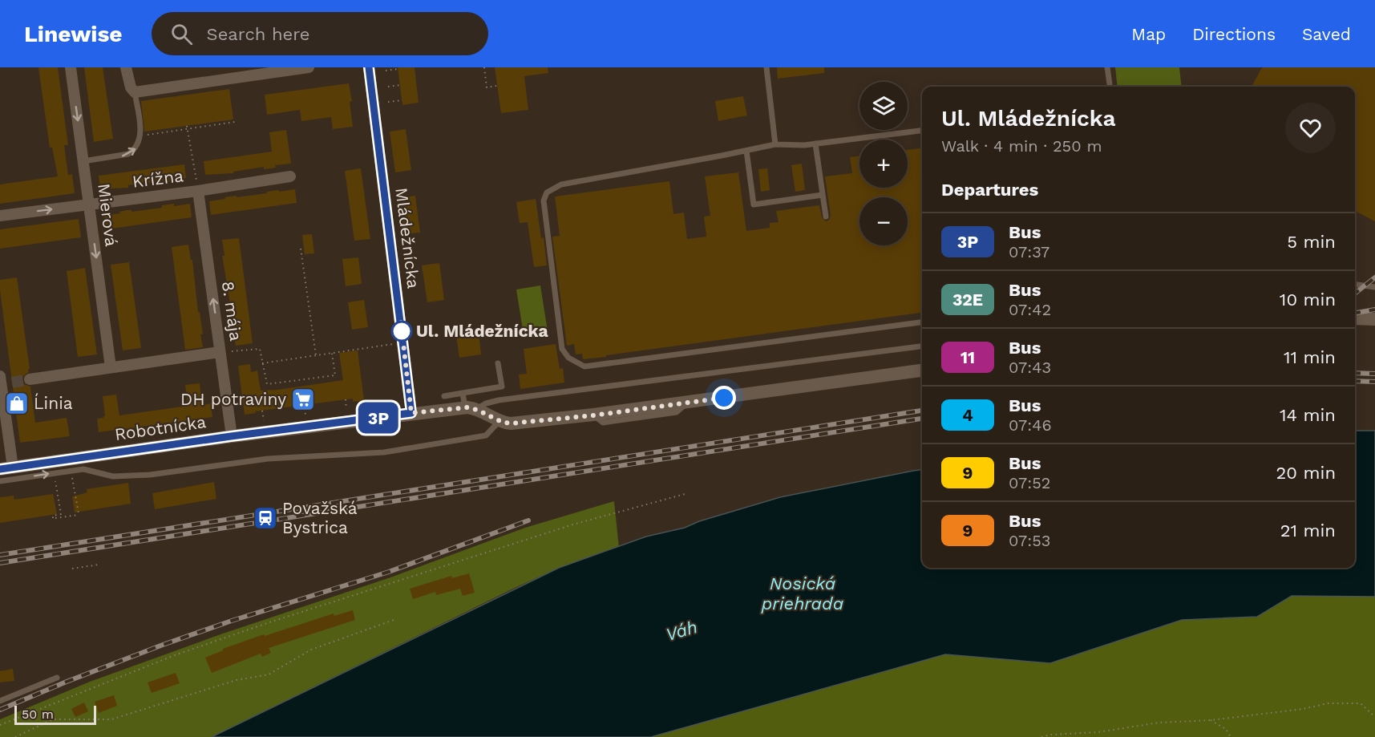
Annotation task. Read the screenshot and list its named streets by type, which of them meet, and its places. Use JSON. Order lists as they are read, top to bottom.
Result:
{
  "streets": {
    "street": [
      "Krížna",
      "Mierová",
      "Mládežnícka",
      "8. mája",
      "Robotnícka"
    ]
  },
  "crossings": [
    ["Krížna", "Mierová"],
    ["Krížna", "8. mája"],
    ["Mládežnícka", "Robotnícka"],
    ["8. mája", "Robotnícka"]
  ],
  "one_way": ["Mierová", "8. mája"],
  "water": ["Nosická priehrada", "Váh"],
  "places": {
    "other": ["Ul. Mládežnícka"],
    "supermarket": ["DH potraviny"],
    "shop": ["Ĺinia"],
    "station": ["Považská Bystrica"]
  },
  "lines": ["bus line 3P"],
  "scale_bar": "50 m",
  "page": {
    "header": "Linewise",
    "search": "Search here",
    "nav": ["Map", "Directions", "Saved"],
    "on_map": "3P",
    "map_buttons": ["+", "−"],
    "heading": [
      ["Ul. Mládežnícka", "Walk · 4 min · 250 m"],
      "Departures"
    ],
    "list": [
      {
        "mark": "3P",
        "name": "Bus",
        "note": "07:37",
        "value": "5 min"
      },
      {
        "mark": "32E",
        "name": "Bus",
        "note": "07:42",
        "value": "10 min"
      },
      {
        "mark": "11",
        "name": "Bus",
        "note": "07:43",
        "value": "11 min"
      },
      {
        "mark": "4",
        "name": "Bus",
        "note": "07:46",
        "value": "14 min"
      },
      {
        "mark": "9",
        "name": "Bus",
        "note": "07:52",
        "value": "20 min"
      },
      {
        "mark": "9",
        "name": "Bus",
        "note": "07:53",
        "value": "21 min"
      }
    ],
    "scale": "50 m"
  }
}
